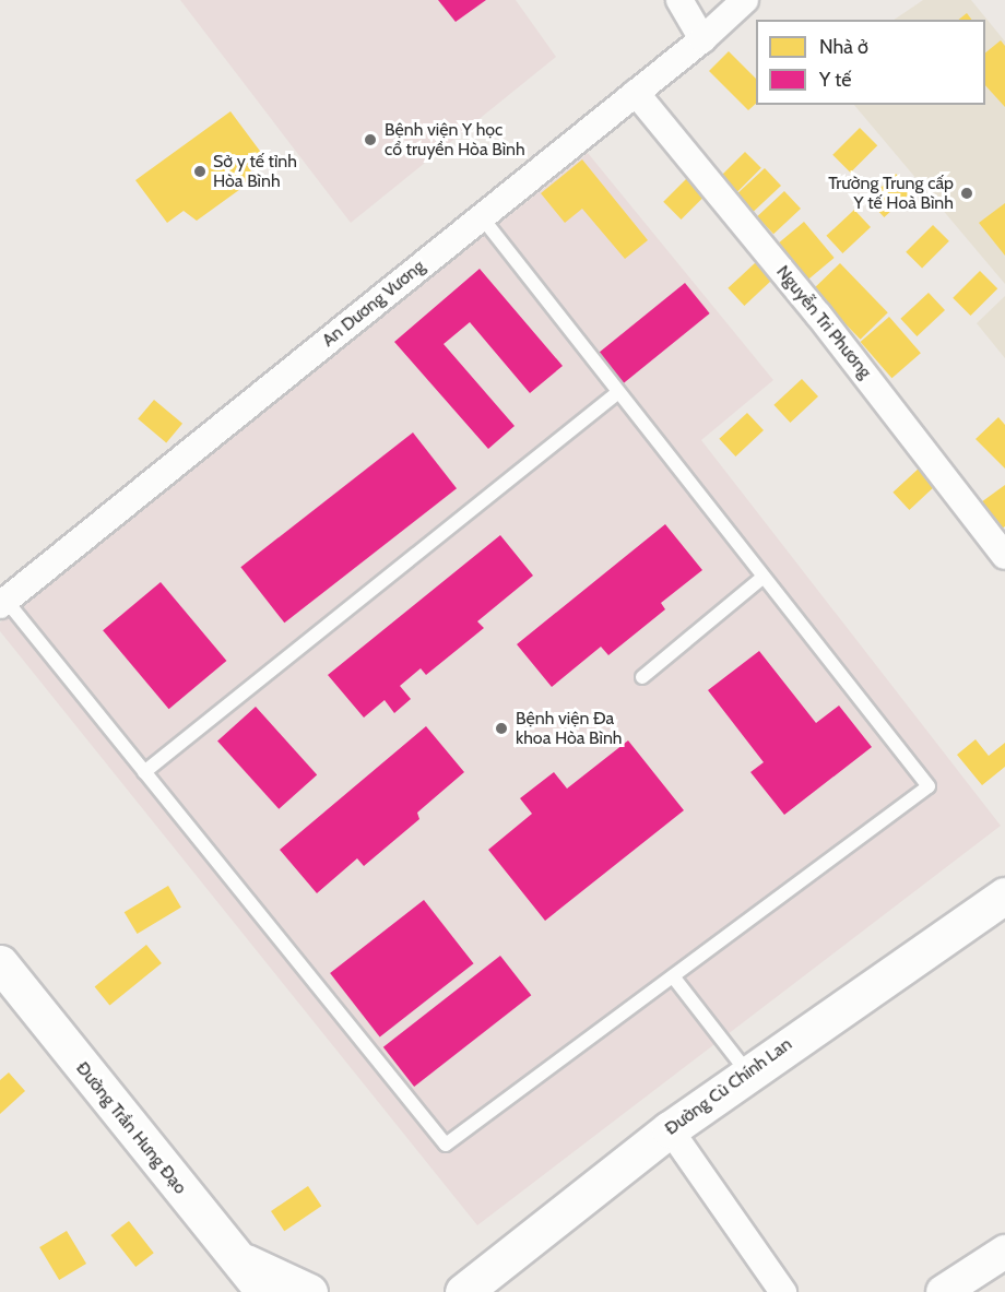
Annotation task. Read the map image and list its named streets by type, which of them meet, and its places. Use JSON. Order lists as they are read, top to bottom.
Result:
{
  "streets": {
    "main road": ["Đường Cù Chính Lan", "Đường Trần Hưng Đạo"],
    "street": ["An Dương Vương", "Nguyễn Tri Phương"]
  },
  "crossings": [
    ["An Dương Vương", "Nguyễn Tri Phương"]
  ],
  "places": [
    "Bệnh viện Y học cổ truyền Hòa Bình",
    "Sở y tế tỉnh Hòa Bình",
    "Trường Trung cấp Y tế Hoà Bình",
    "Bệnh viện Đa khoa Hòa Bình"
  ],
  "legend": ["Nhà ở", "Y tế"]
}
